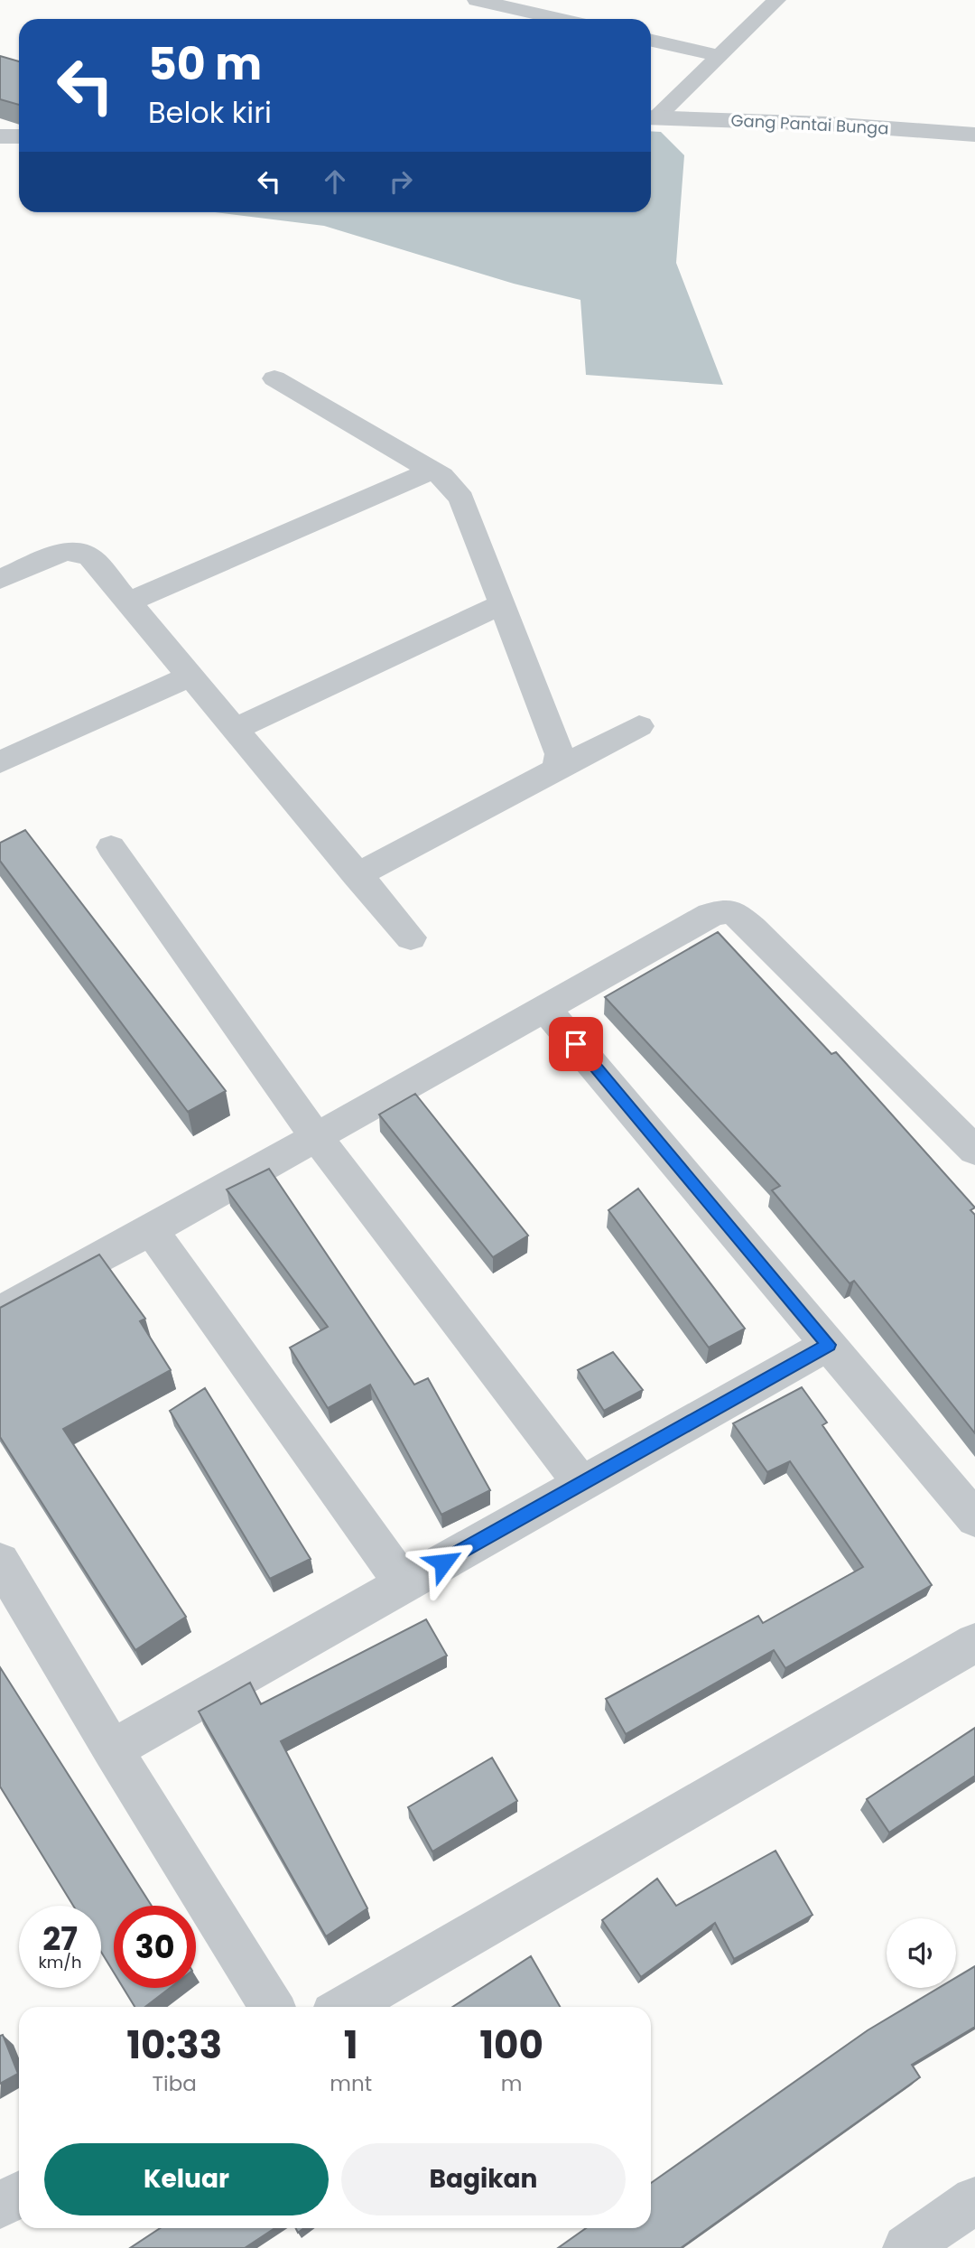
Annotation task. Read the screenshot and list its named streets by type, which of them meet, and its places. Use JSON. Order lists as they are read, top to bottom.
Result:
{
  "streets": {
    "street": ["Gang Pantai Bunga"]
  },
  "page": {
    "turn": ["50 m", "Belok kiri"],
    "speed": "27 km/h",
    "limit": "30",
    "eta": [
      "10:33",
      "Tiba",
      "1",
      "mnt",
      "100",
      "m"
    ],
    "buttons": ["Keluar", "Bagikan"]
  }
}
